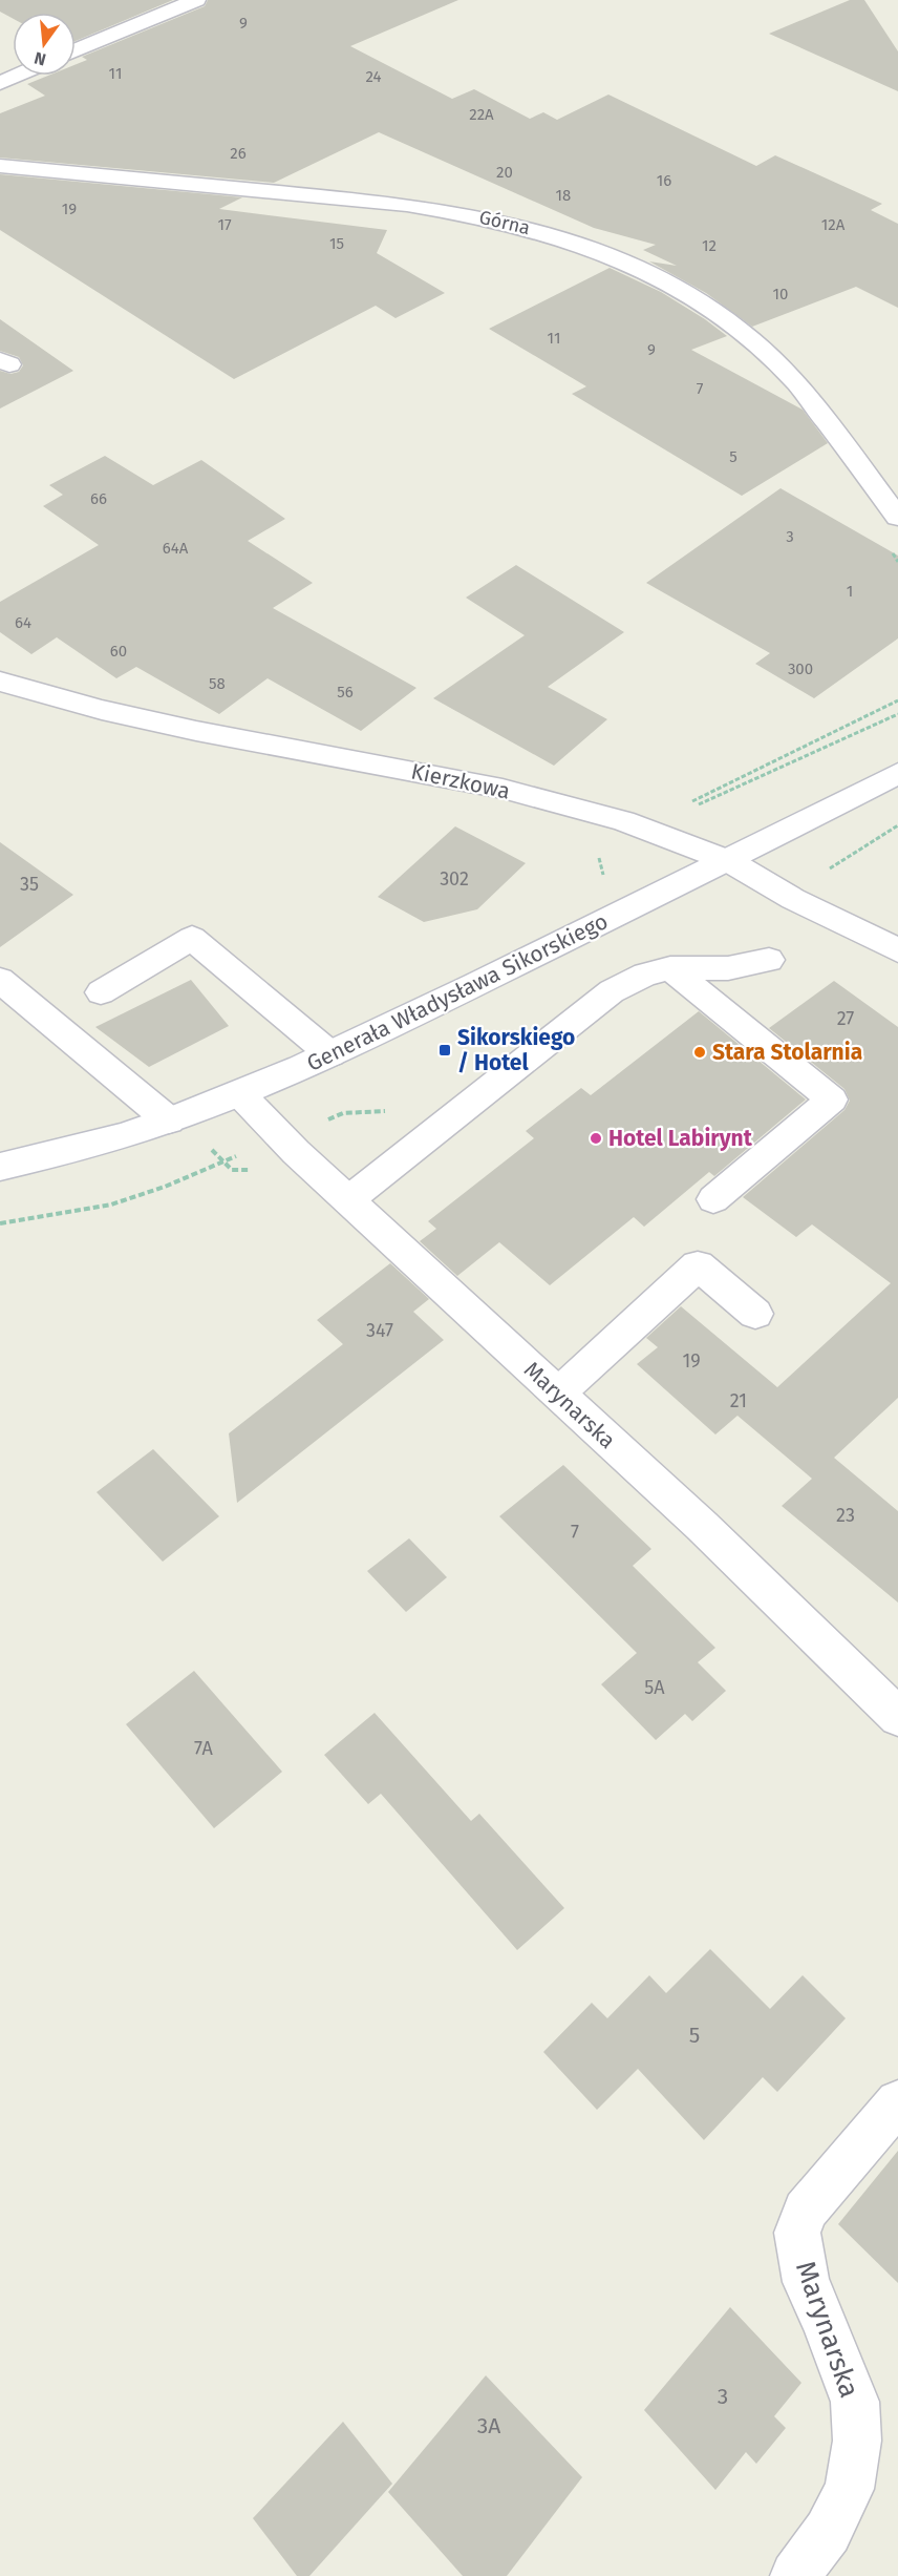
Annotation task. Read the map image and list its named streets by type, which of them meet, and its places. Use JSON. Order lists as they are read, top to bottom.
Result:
{
  "streets": {
    "street": [
      "Górna",
      "Kierzkowa",
      "Generała Władysława Sikorskiego",
      "Marynarska"
    ]
  },
  "crossings": [
    ["Kierzkowa", "Generała Władysława Sikorskiego"],
    ["Generała Władysława Sikorskiego", "Marynarska"]
  ],
  "places": {
    "transit": ["Sikorskiego / Hotel"],
    "other": ["Stara Stolarnia", "Hotel Labirynt"]
  },
  "house_numbers": [
    "9",
    "11",
    "24",
    "22A",
    "26",
    "20",
    "16",
    "18",
    "19",
    "17",
    "12A",
    "15",
    "12",
    "10",
    "11",
    "9",
    "7",
    "5",
    "66",
    "3",
    "64A",
    "1",
    "64",
    "60",
    "300",
    "58",
    "56",
    "302",
    "35",
    "27",
    "347",
    "19",
    "21",
    "23",
    "7",
    "5A",
    "7A",
    "5",
    "3",
    "3A"
  ],
  "north": "bottom"
}
